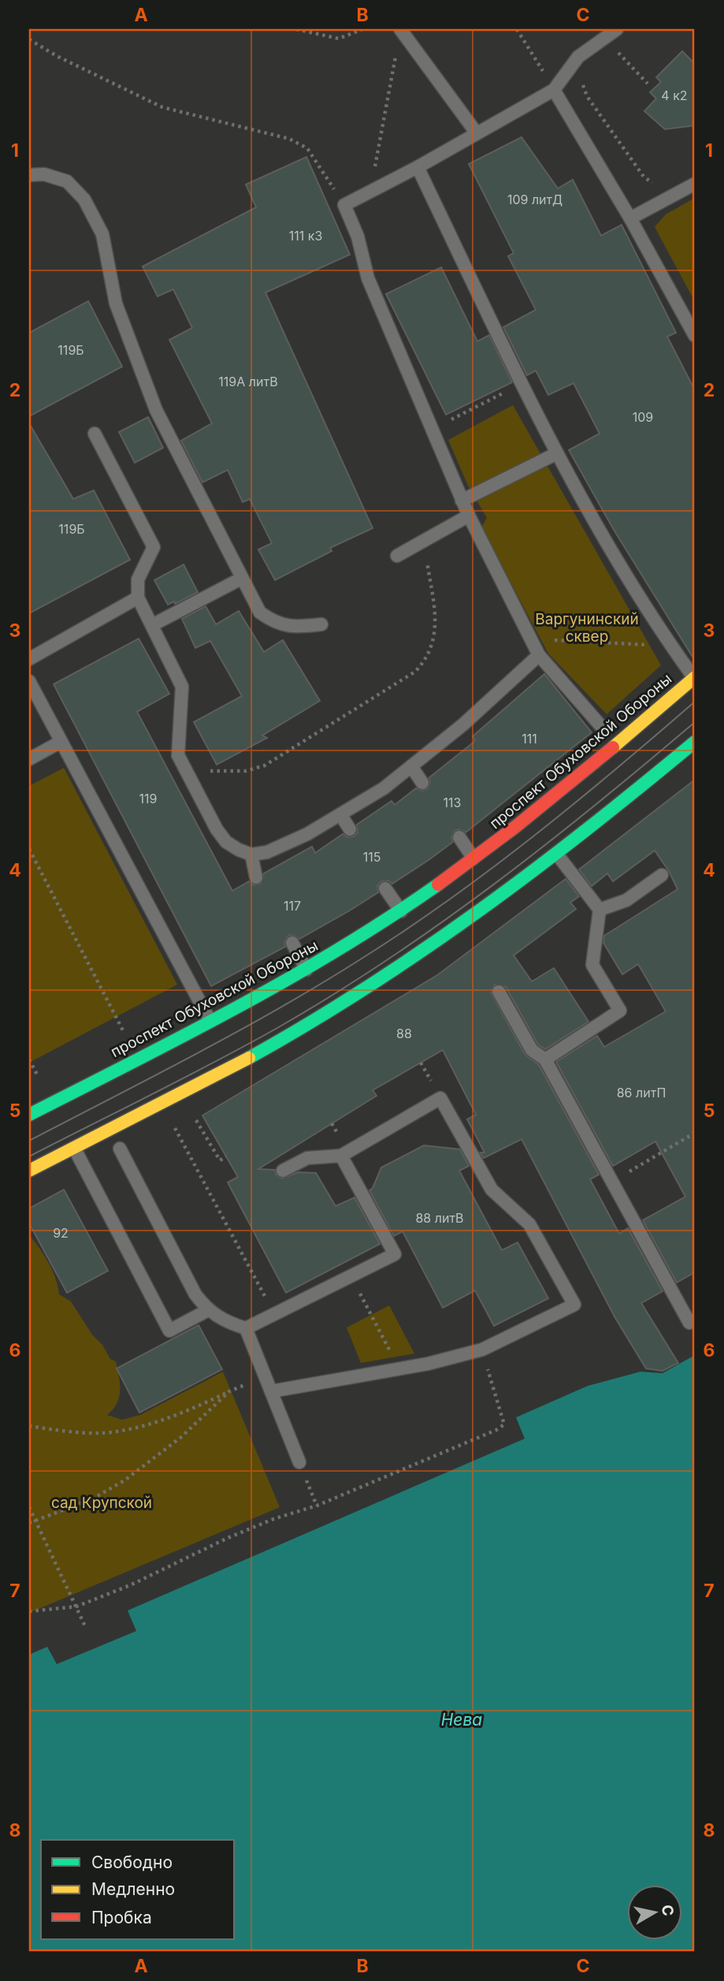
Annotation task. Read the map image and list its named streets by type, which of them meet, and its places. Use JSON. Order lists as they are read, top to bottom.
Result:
{
  "streets": {
    "main road": ["проспект Обуховской Обороны"]
  },
  "water": ["Нева"],
  "parks": ["Варгунинский сквер", "сад Крупской"],
  "house_numbers": [
    "4 к2",
    "109 литД",
    "111 к3",
    "119Б",
    "119А литВ",
    "109",
    "119Б",
    "111",
    "119",
    "113",
    "115",
    "117",
    "88",
    "86 литП",
    "88 литВ",
    "92"
  ],
  "legend": ["Свободно", "Медленно", "Пробка"],
  "north": "right",
  "grid": {
    "columns": ["A", "B", "C"],
    "rows": [
      "1",
      "2",
      "3",
      "4",
      "5",
      "6",
      "7",
      "8"
    ]
  }
}
